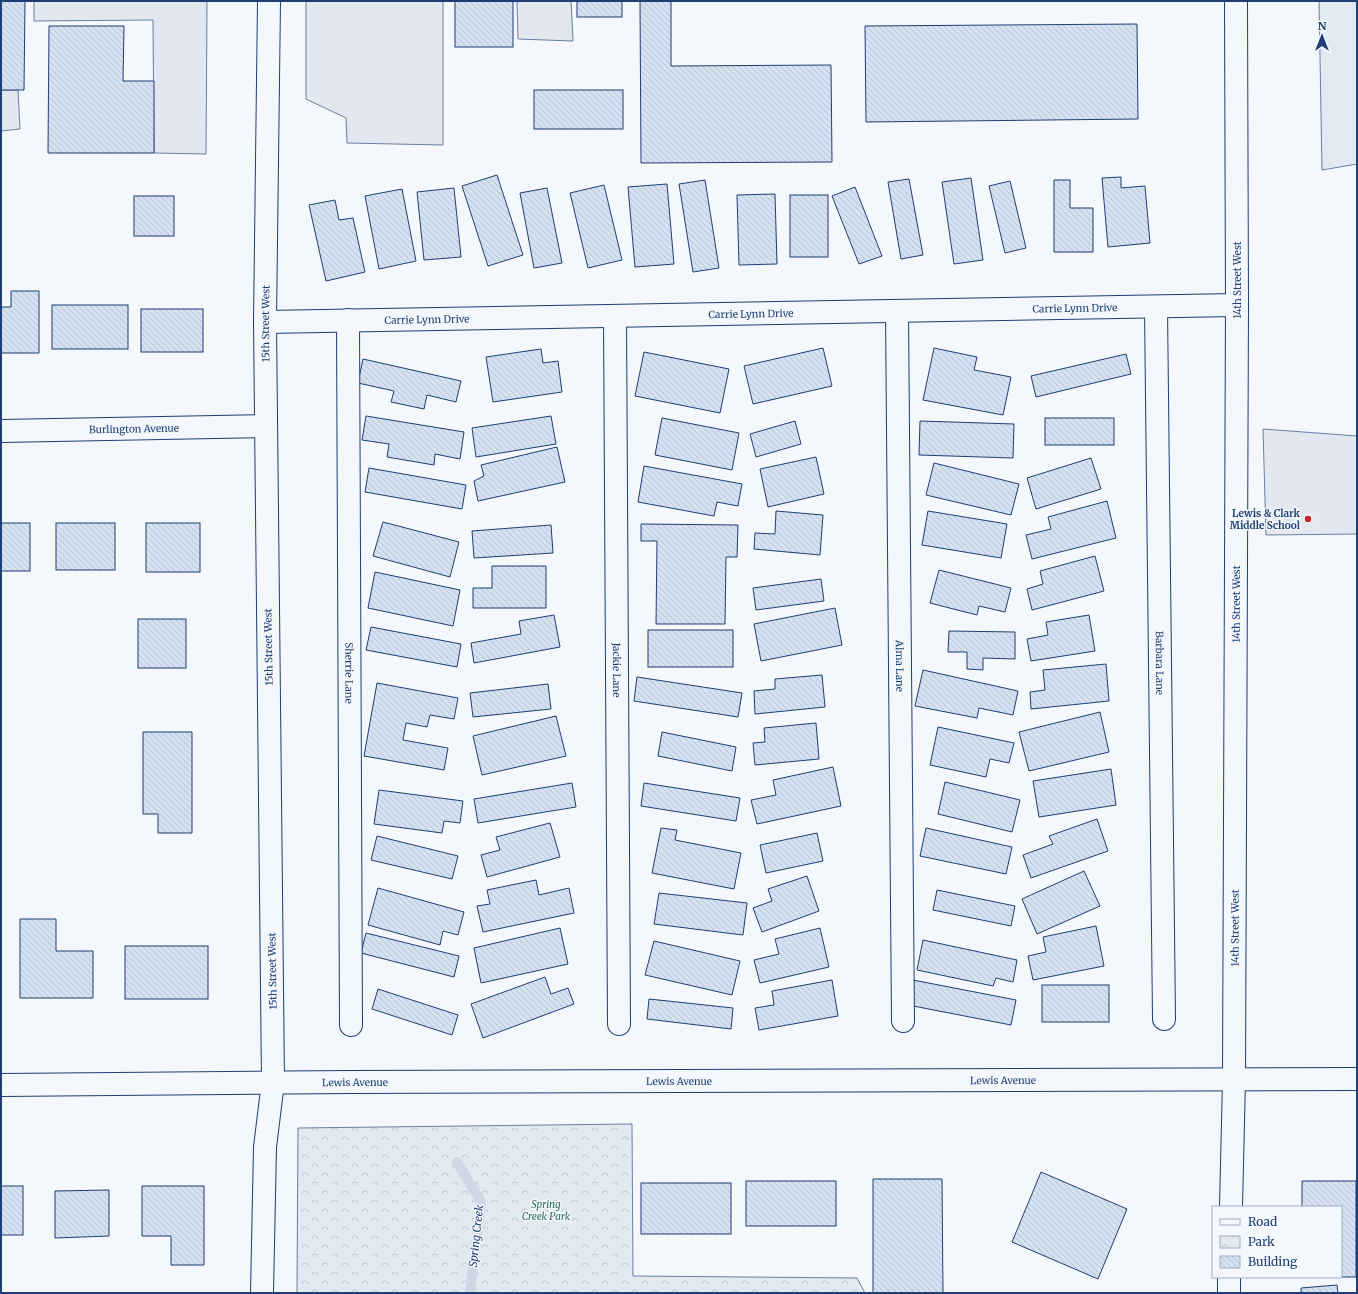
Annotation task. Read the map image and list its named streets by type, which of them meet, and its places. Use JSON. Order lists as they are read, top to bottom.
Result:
{
  "streets": {
    "street": [
      "14th Street West",
      "Carrie Lynn Drive",
      "15th Street West",
      "Burlington Avenue",
      "Barbara Lane",
      "Alma Lane",
      "Jackie Lane",
      "Sherrie Lane",
      "Lewis Avenue"
    ]
  },
  "crossings": [
    ["14th Street West", "Carrie Lynn Drive"],
    ["14th Street West", "Lewis Avenue"],
    ["Carrie Lynn Drive", "15th Street West"],
    ["Carrie Lynn Drive", "Barbara Lane"],
    ["Carrie Lynn Drive", "Alma Lane"],
    ["Carrie Lynn Drive", "Jackie Lane"],
    ["Carrie Lynn Drive", "Sherrie Lane"],
    ["15th Street West", "Burlington Avenue"],
    ["15th Street West", "Lewis Avenue"]
  ],
  "water": ["Spring Creek"],
  "parks": ["Spring Creek Park"],
  "places": ["Lewis & Clark Middle School"],
  "legend": ["Road", "Park", "Building"],
  "north": "top"
}
